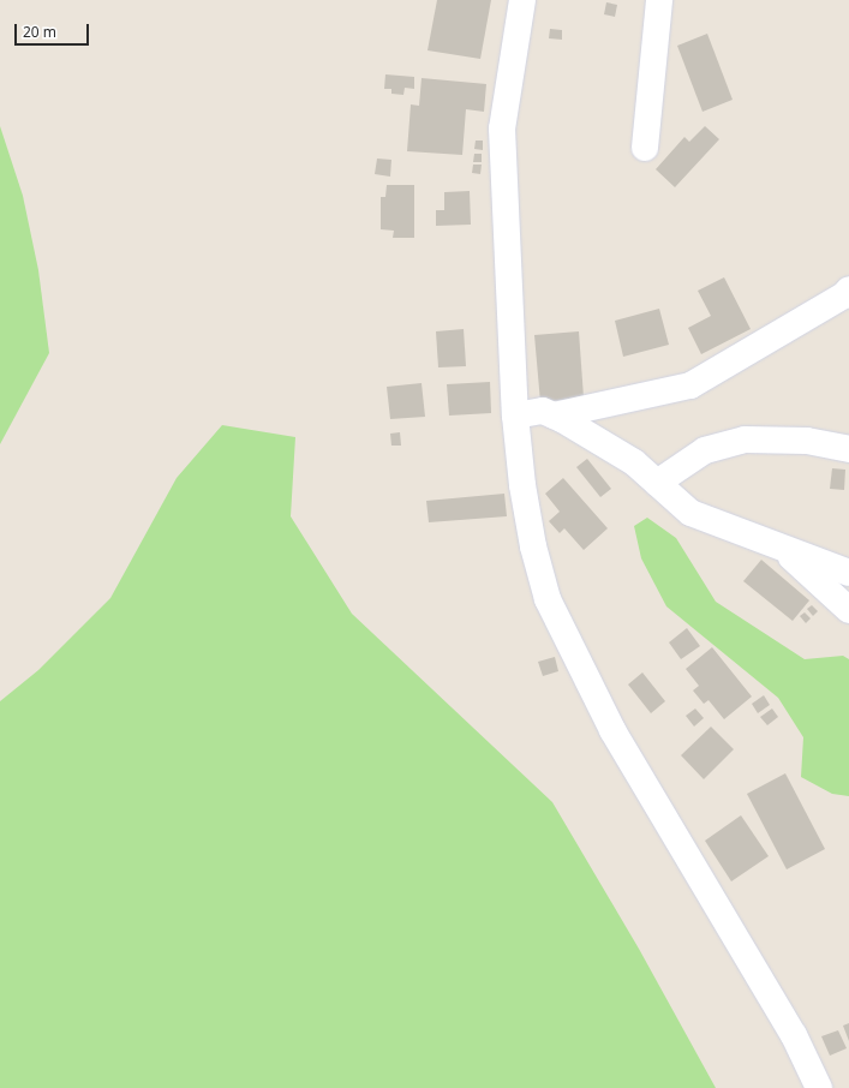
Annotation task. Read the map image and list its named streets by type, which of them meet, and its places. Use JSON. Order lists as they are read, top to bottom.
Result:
{
  "scale_bar": "20 m"
}
